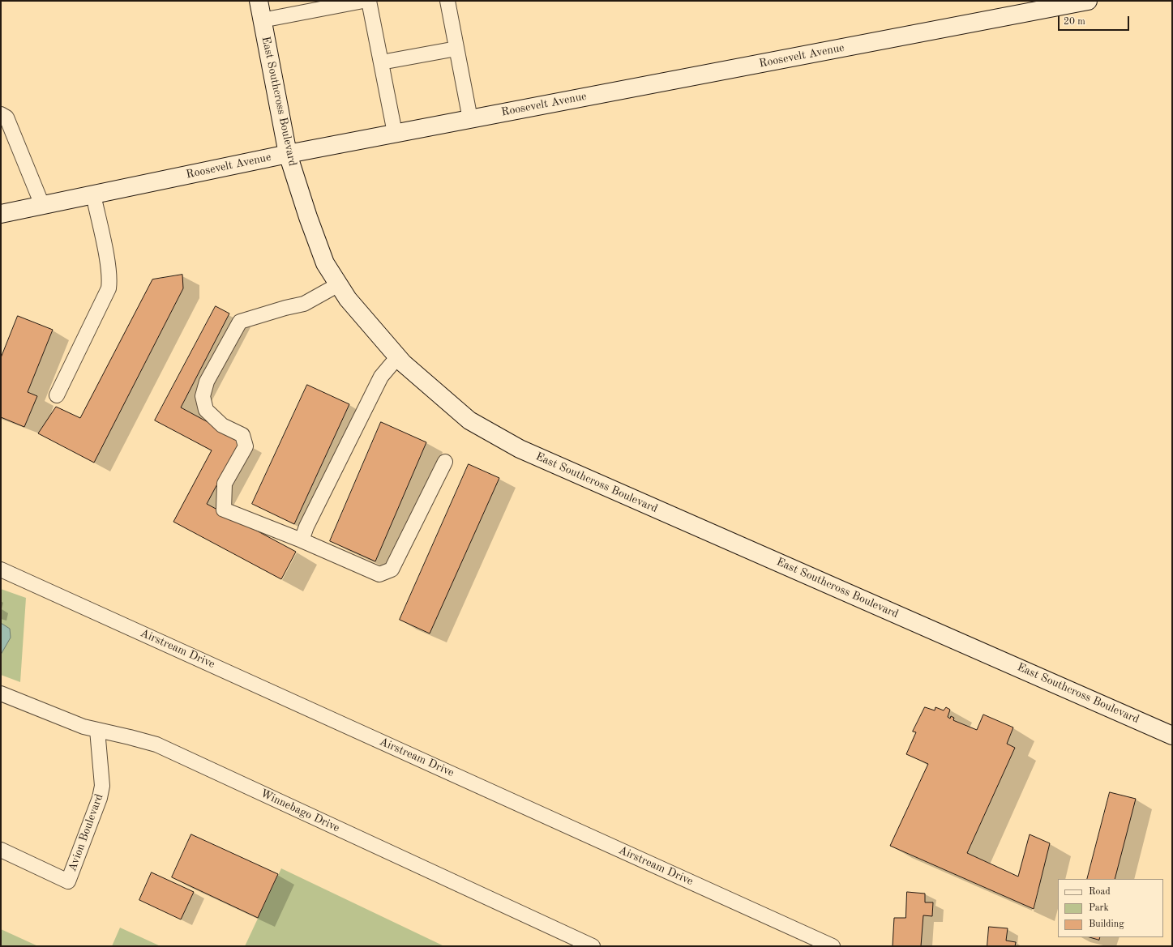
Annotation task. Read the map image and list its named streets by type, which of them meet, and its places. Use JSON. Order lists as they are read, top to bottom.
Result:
{
  "streets": {
    "main road": ["Roosevelt Avenue", "East Southcross Boulevard"],
    "lane": ["Airstream Drive", "Winnebago Drive", "Avion Boulevard"]
  },
  "crossings": [
    ["Roosevelt Avenue", "East Southcross Boulevard"],
    ["Winnebago Drive", "Avion Boulevard"]
  ],
  "legend": ["Road", "Park", "Building"],
  "scale_bar": "20 m"
}
